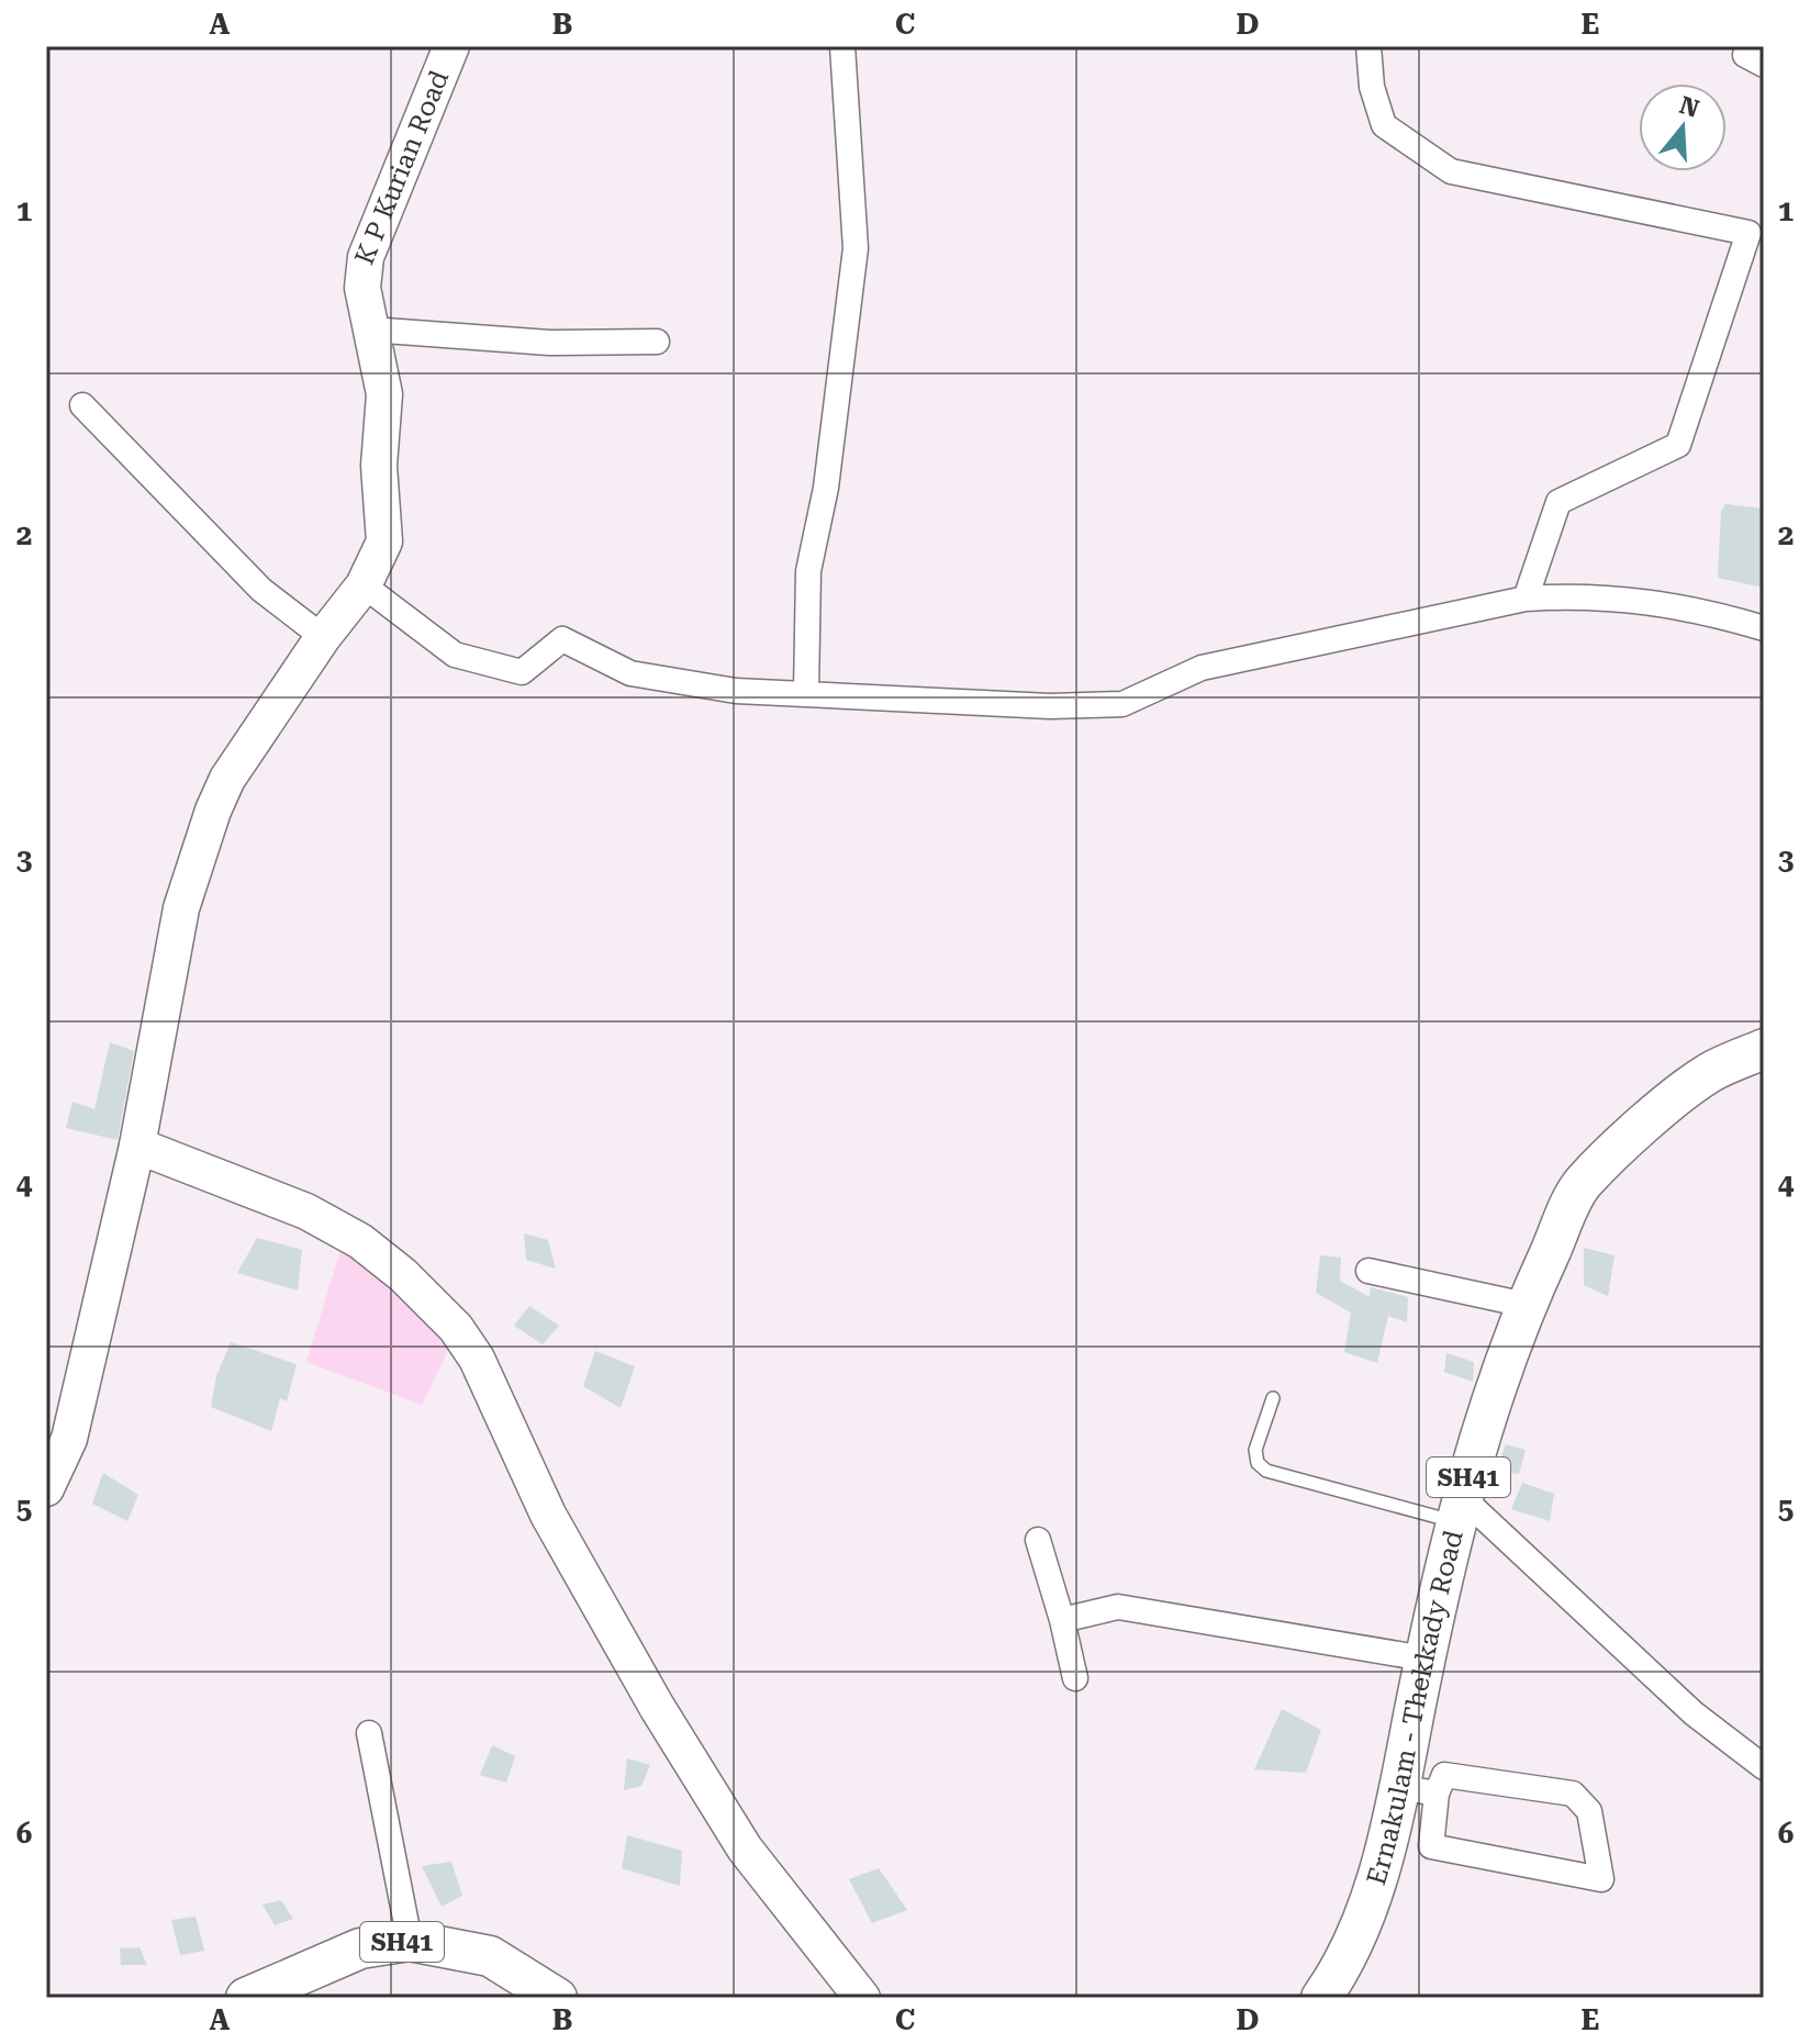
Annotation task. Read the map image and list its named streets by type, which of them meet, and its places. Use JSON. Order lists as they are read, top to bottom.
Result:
{
  "streets": {
    "main road": ["SH41", "Ernakulam - Thekkady Road"],
    "street": ["K P Kurian Road"]
  },
  "north": "top",
  "grid": {
    "columns": [
      "A",
      "B",
      "C",
      "D",
      "E"
    ],
    "rows": [
      "1",
      "2",
      "3",
      "4",
      "5",
      "6"
    ]
  }
}
